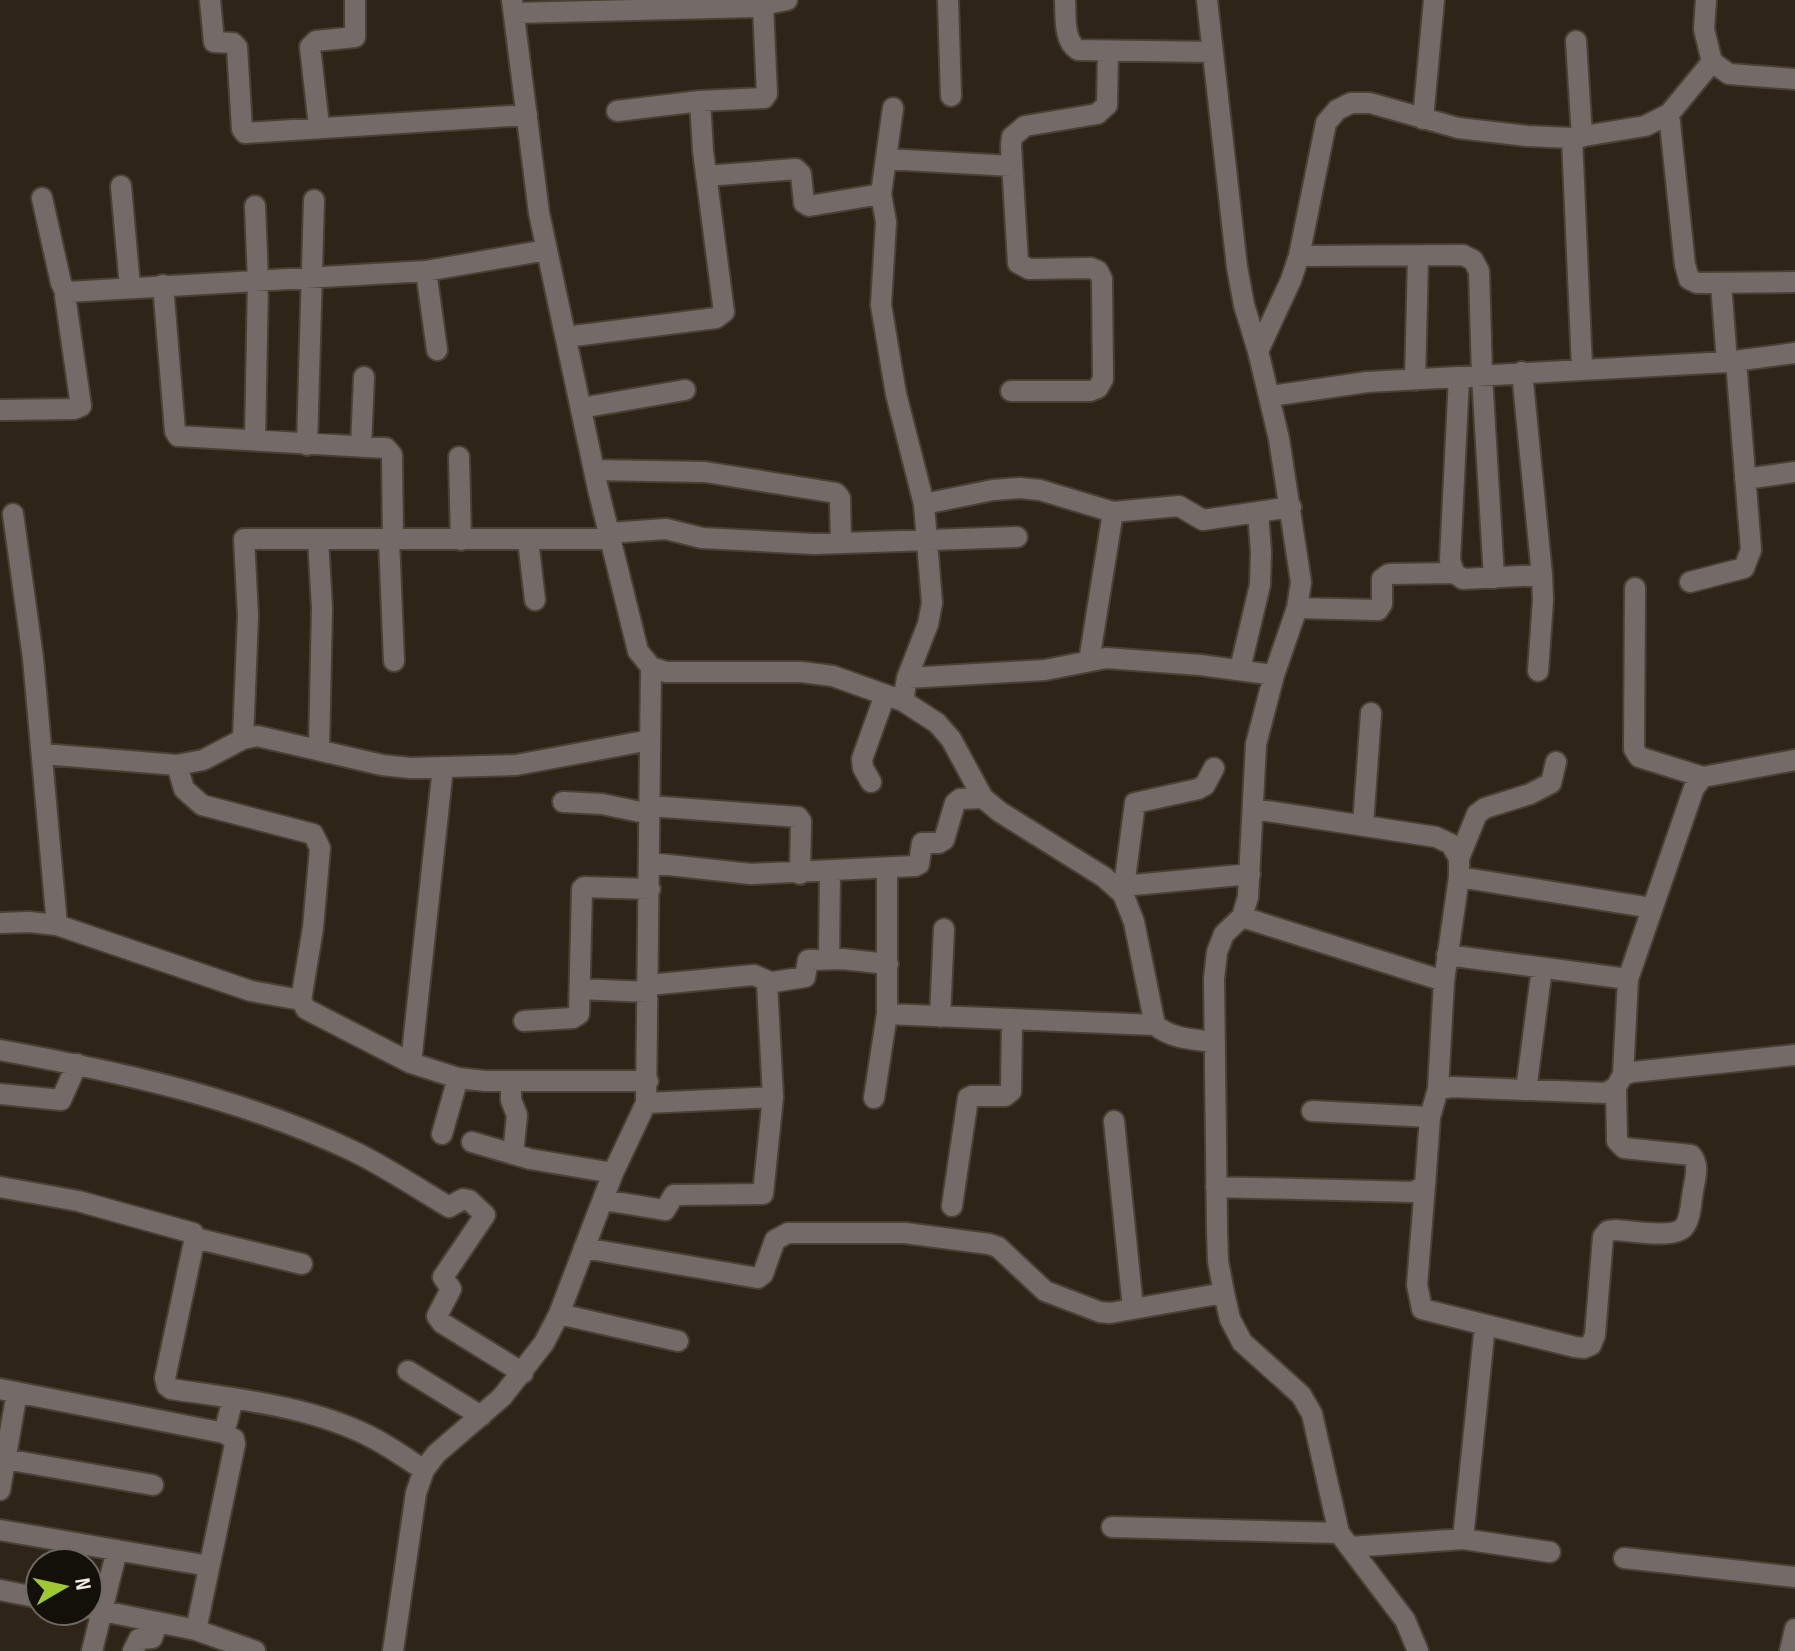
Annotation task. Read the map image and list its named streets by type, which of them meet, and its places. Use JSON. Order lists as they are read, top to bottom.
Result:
{
  "north": "right"
}
